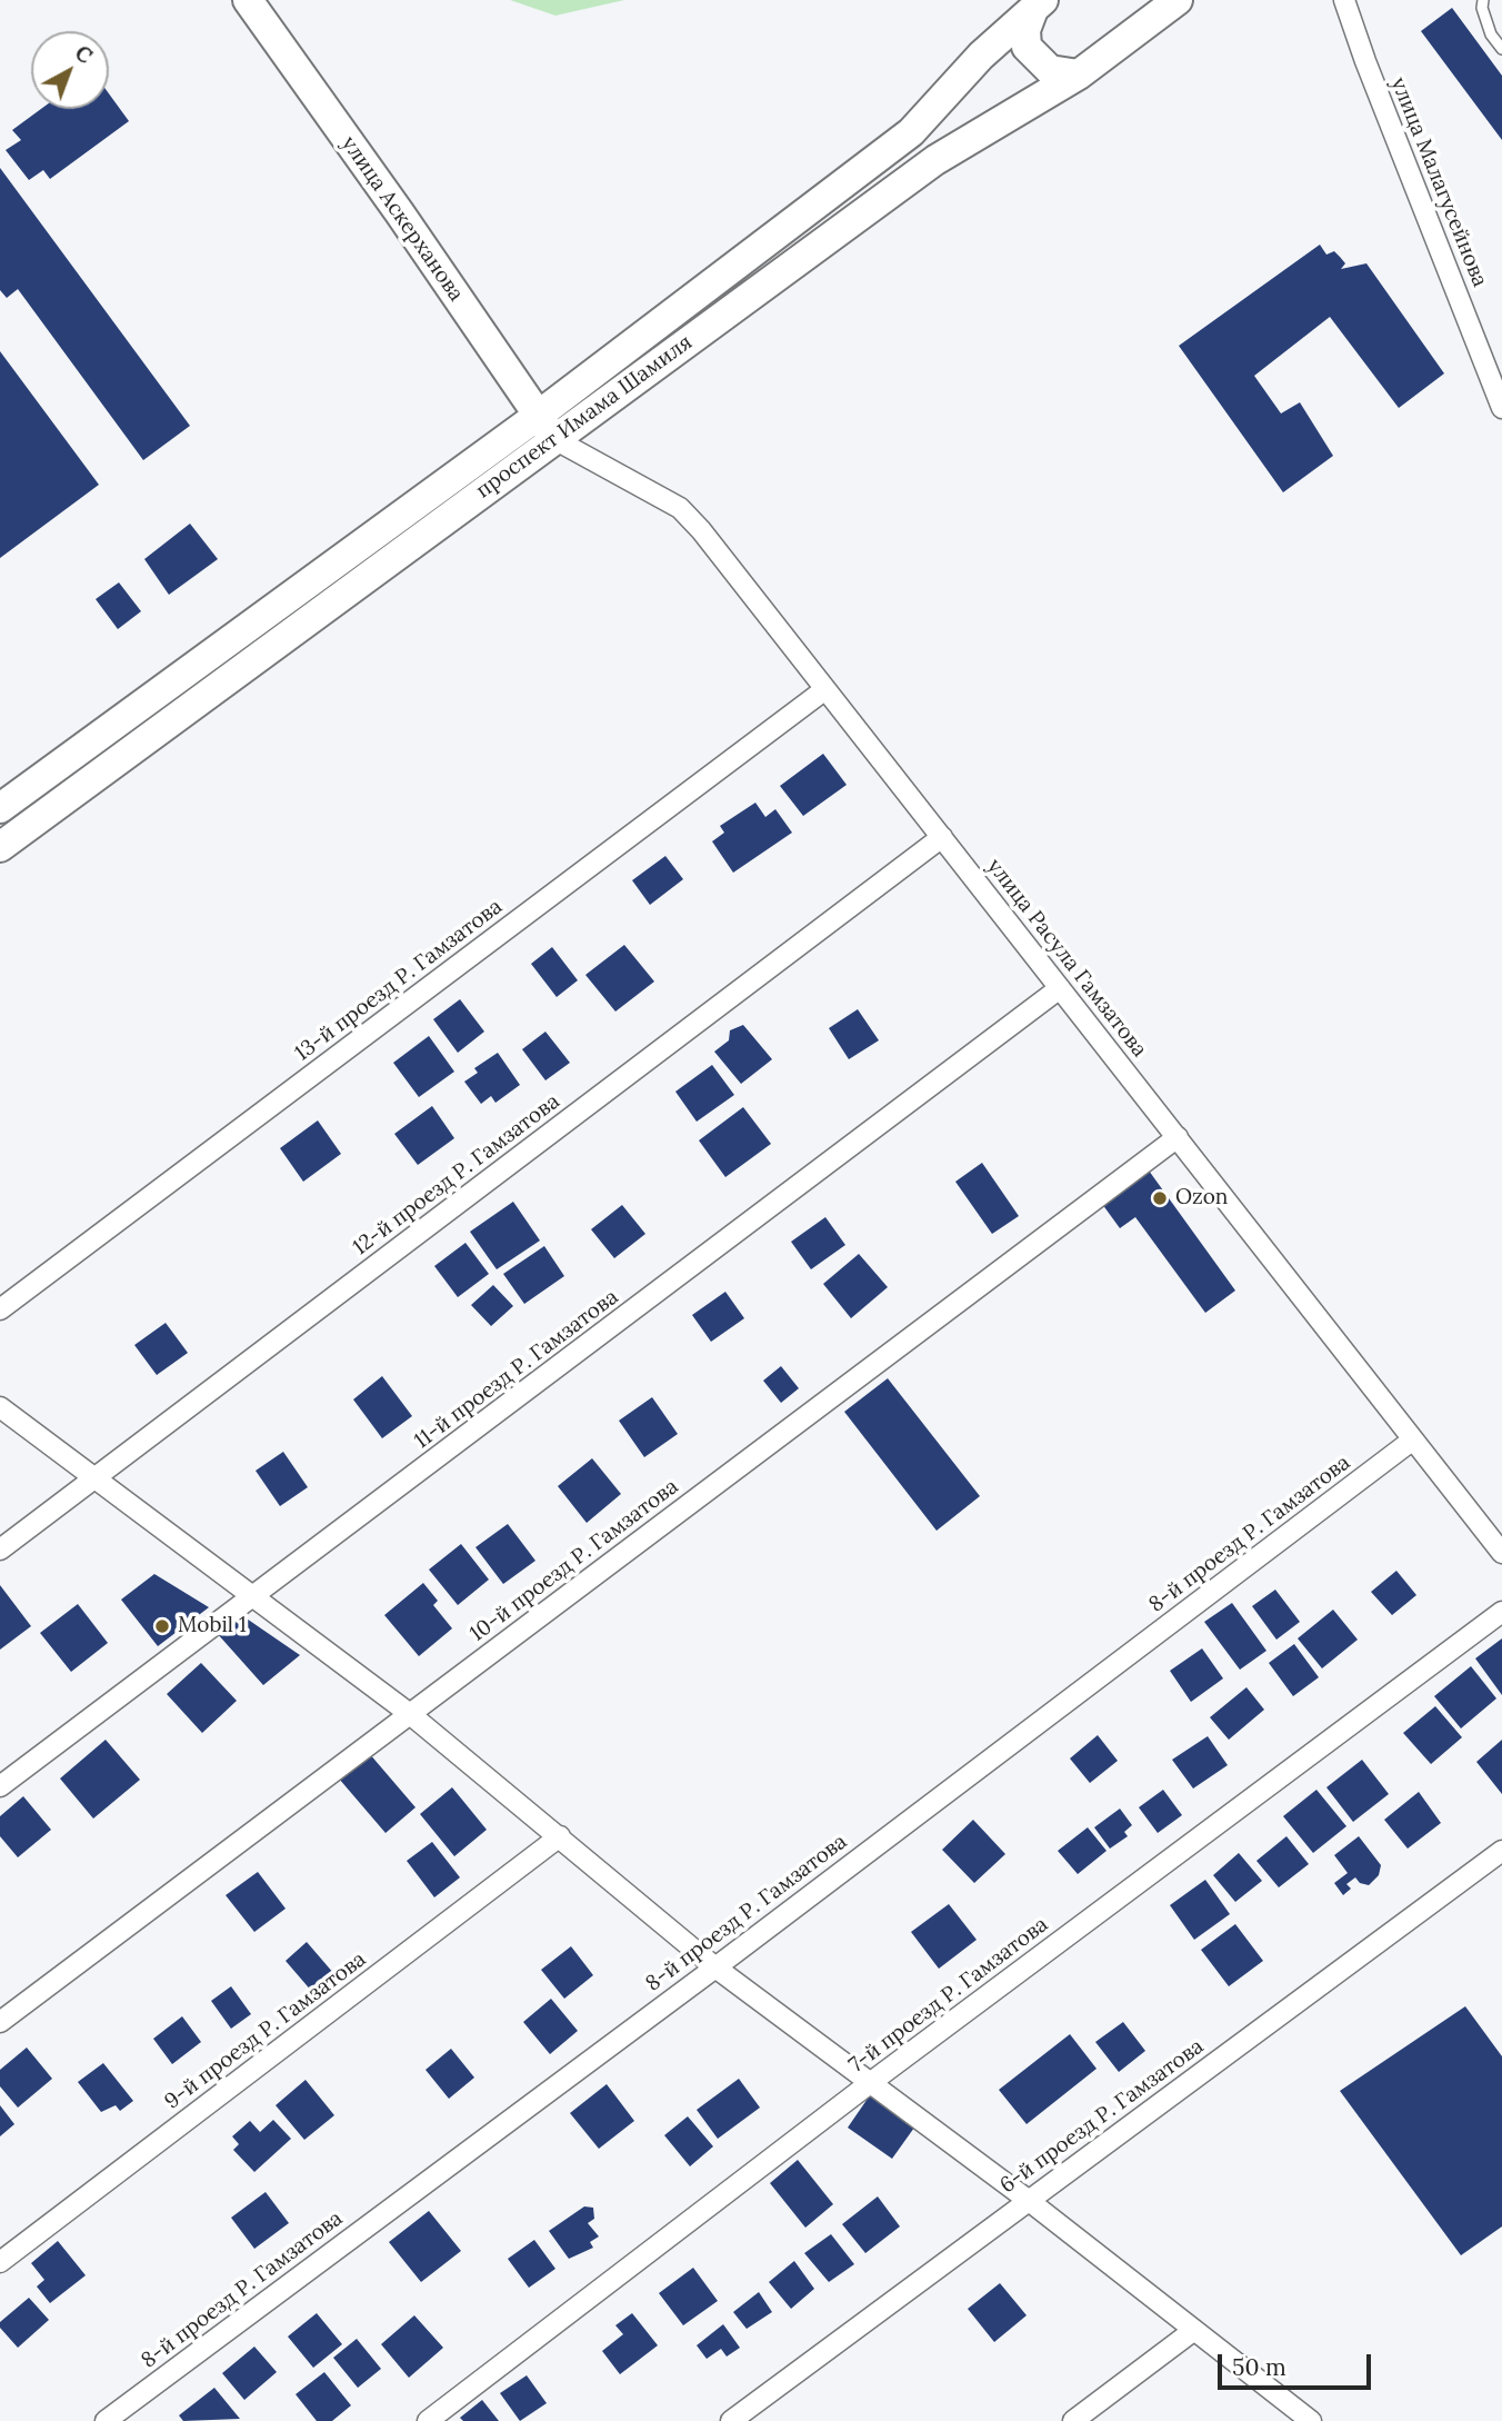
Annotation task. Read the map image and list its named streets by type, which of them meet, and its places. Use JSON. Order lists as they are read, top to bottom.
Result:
{
  "streets": {
    "main road": ["улица Аскерханова", "проспект Имама Шамиля"],
    "street": [
      "улица Малагусейнова",
      "улица Расула Гамзатова",
      "13-й проезд Р. Гамзатова",
      "12-й проезд Р. Гамзатова",
      "11-й проезд Р. Гамзатова",
      "8-й проезд Р. Гамзатова",
      "10-й проезд Р. Гамзатова",
      "7-й проезд Р. Гамзатова",
      "9-й проезд Р. Гамзатова",
      "6-й проезд Р. Гамзатова"
    ]
  },
  "crossings": [
    ["улица Аскерханова", "проспект Имама Шамиля"],
    ["улица Аскерханова", "улица Расула Гамзатова"],
    ["проспект Имама Шамиля", "улица Расула Гамзатова"],
    ["улица Расула Гамзатова", "13-й проезд Р. Гамзатова"],
    ["улица Расула Гамзатова", "12-й проезд Р. Гамзатова"],
    ["улица Расула Гамзатова", "11-й проезд Р. Гамзатова"],
    ["улица Расула Гамзатова", "8-й проезд Р. Гамзатова"],
    ["улица Расула Гамзатова", "10-й проезд Р. Гамзатова"]
  ],
  "places": ["Ozon", "Mobil 1"],
  "scale_bar": "50 m",
  "north": "top right"
}
